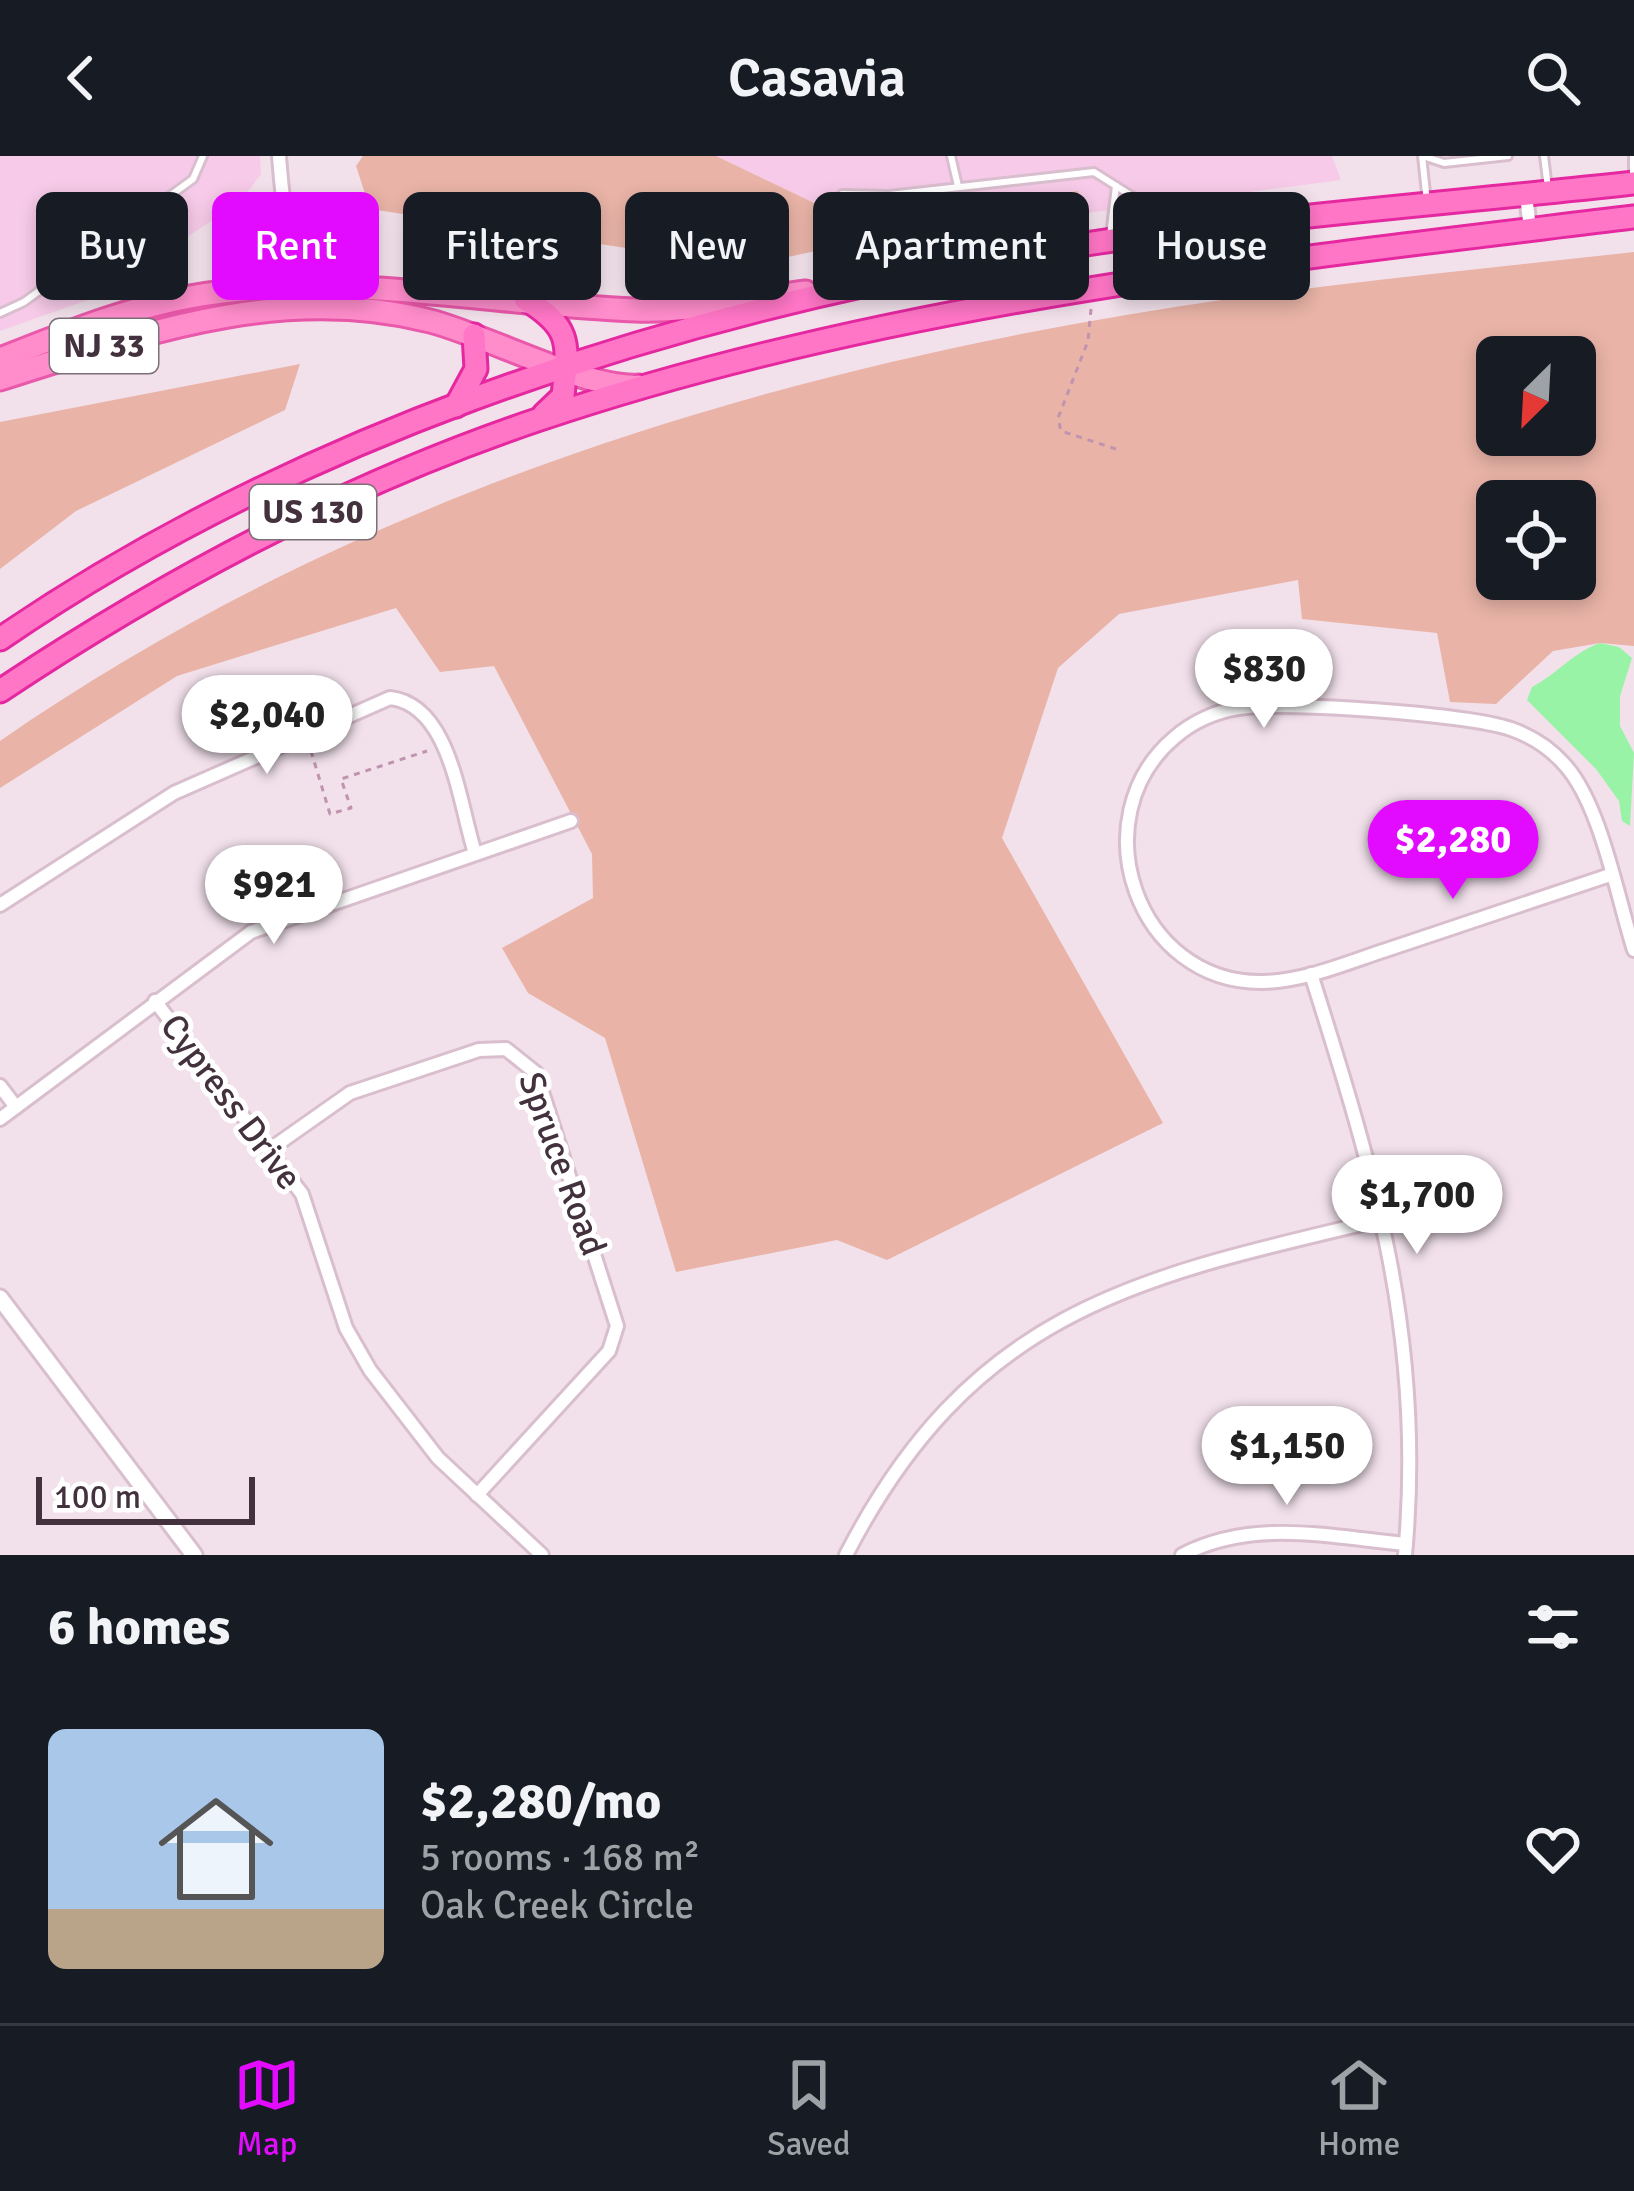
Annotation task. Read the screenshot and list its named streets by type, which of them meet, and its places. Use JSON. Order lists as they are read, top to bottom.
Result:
{
  "streets": {
    "highway": ["US 130"],
    "main road": ["NJ 33"],
    "street": ["Cypress Drive", "Spruce Road"]
  },
  "crossings": [
    ["NJ 33", "US 130"],
    ["Cypress Drive", "Spruce Road"]
  ],
  "scale_bar": "100 m",
  "north": "bottom left",
  "page": {
    "header": "Casavia",
    "chip": [
      "Buy",
      "Rent",
      "Filters",
      "New",
      "Apartment",
      "House"
    ],
    "price": [
      "$830",
      "$2,040",
      "$2,280",
      "$921",
      "$1,700",
      "$1,150"
    ],
    "scale": "100 m",
    "heading": "6 homes",
    "list": [
      {
        "name": "$2,280/mo",
        "note": "5 rooms · 168 m² · Oak Creek Circle"
      }
    ],
    "tabs": ["Map", "Saved", "Home"]
  }
}
